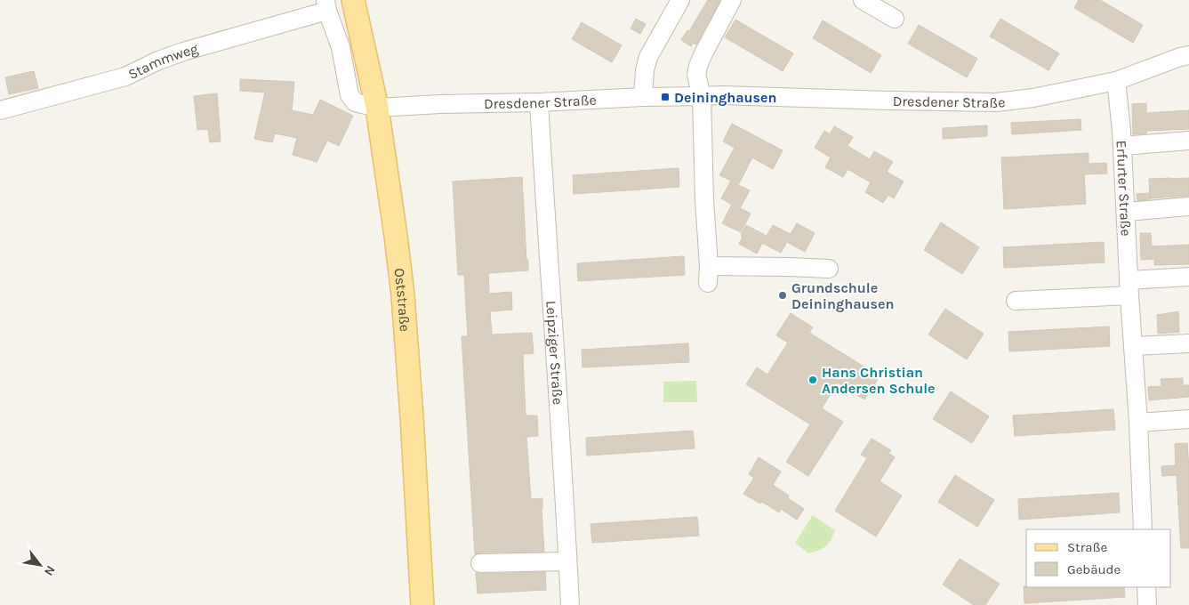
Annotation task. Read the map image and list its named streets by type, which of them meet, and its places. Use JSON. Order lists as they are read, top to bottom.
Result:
{
  "streets": {
    "main road": ["Oststraße"],
    "street": [
      "Stammweg",
      "Dresdener Straße",
      "Erfurter Straße",
      "Leipziger Straße"
    ]
  },
  "crossings": [
    ["Stammweg", "Dresdener Straße"],
    ["Stammweg", "Oststraße"],
    ["Dresdener Straße", "Erfurter Straße"],
    ["Dresdener Straße", "Oststraße"],
    ["Dresdener Straße", "Leipziger Straße"]
  ],
  "places": {
    "transit": ["Deininghausen"],
    "other": ["Grundschule Deininghausen", "Hans Christian Andersen Schule"]
  },
  "legend": ["Straße", "Gebäude"],
  "north": "bottom right"
}
